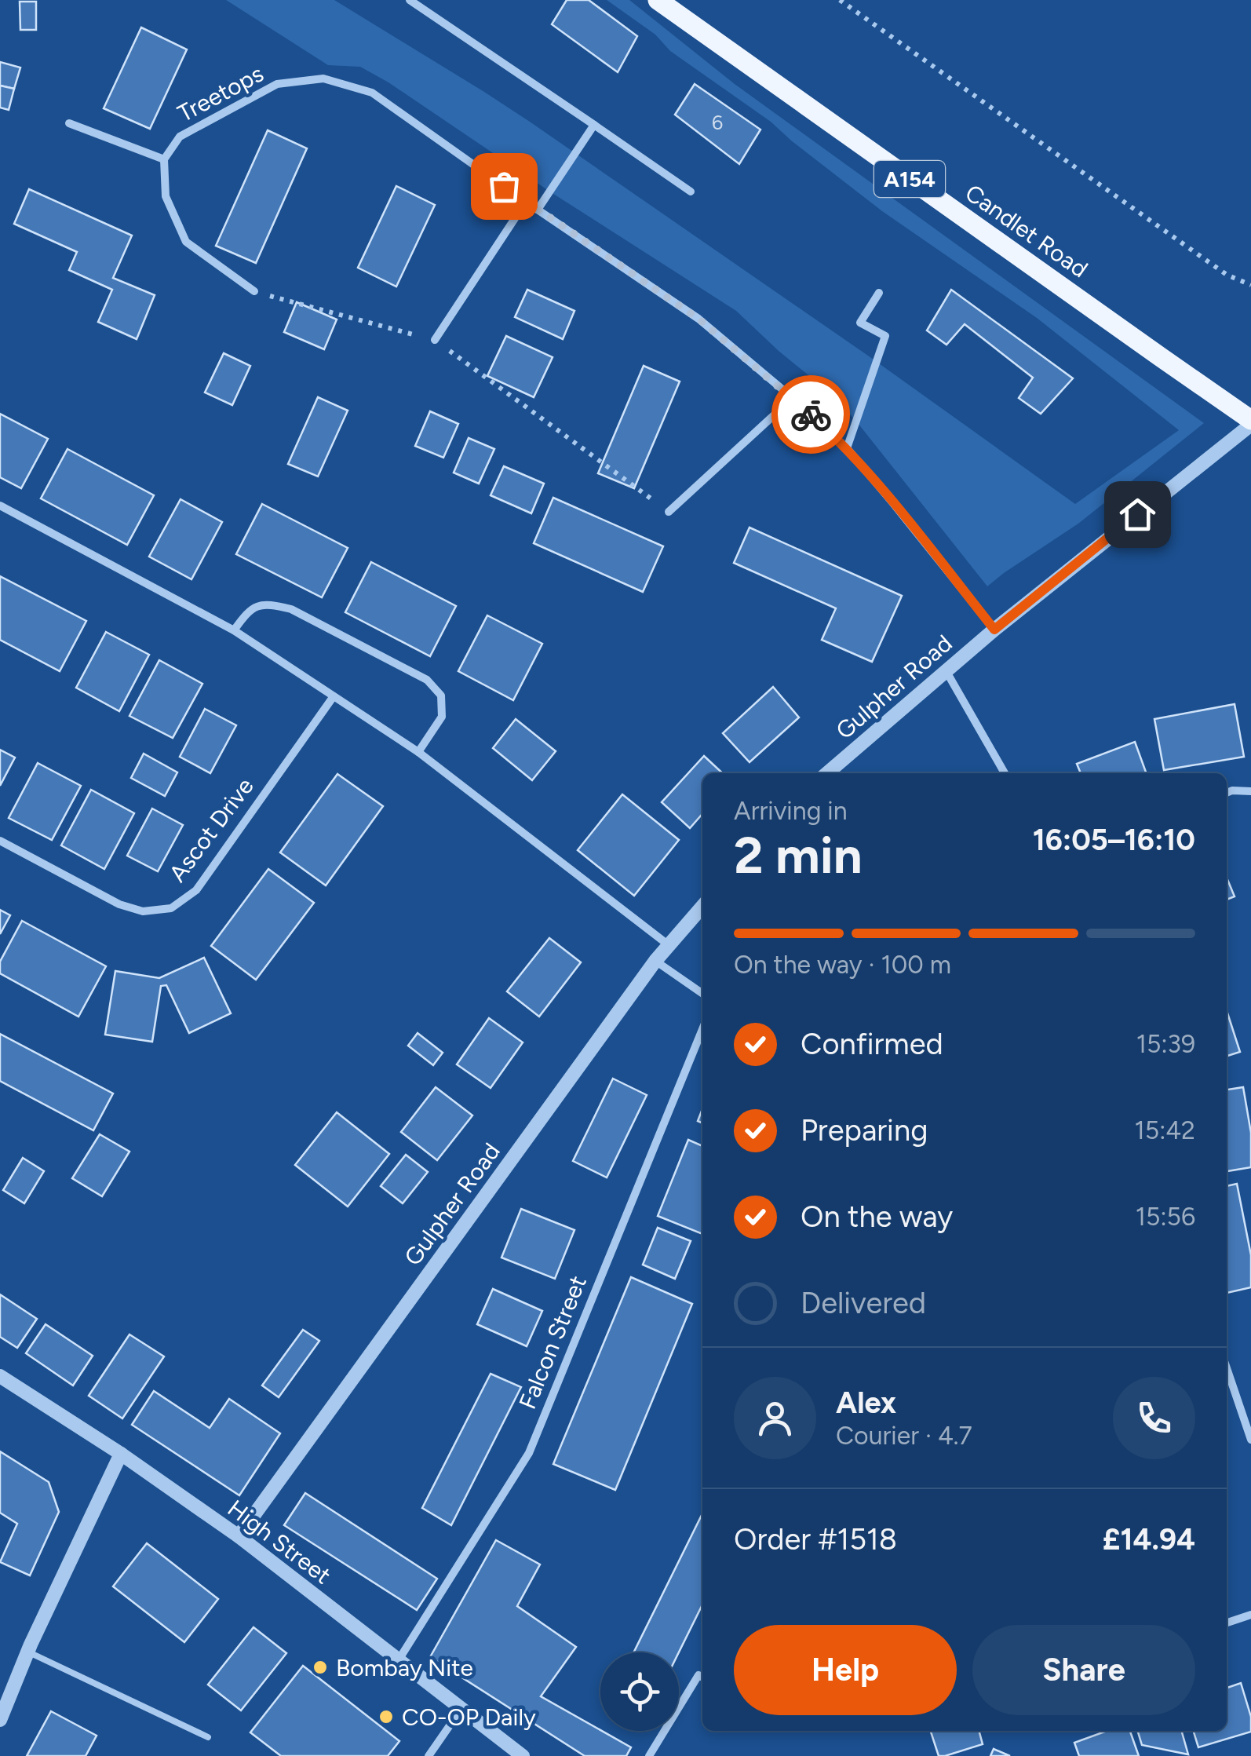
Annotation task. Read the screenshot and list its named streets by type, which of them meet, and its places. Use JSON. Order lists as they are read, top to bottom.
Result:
{
  "streets": {
    "main road": ["A154", "Candlet Road"],
    "street": [
      "Treetops",
      "Gulpher Road",
      "Ascot Drive",
      "Falcon Street",
      "High Street"
    ]
  },
  "crossings": [
    ["Treetops", "Gulpher Road"],
    ["Candlet Road", "Gulpher Road"],
    ["Gulpher Road", "High Street"],
    ["Falcon Street", "High Street"]
  ],
  "places": ["Bombay Nite", "CO-OP Daily"],
  "house_numbers": ["6"],
  "page": {
    "heading": ["2 min", "Arriving in", "16:05–16:10"],
    "panel": [
      "Alex",
      "Courier · 4.7",
      "Order #1518",
      "£14.94"
    ],
    "bar": "On the way · 100 m",
    "list": [
      ["Confirmed", "15:39"],
      ["Preparing", "15:42"],
      ["On the way", "15:56"],
      "Delivered"
    ],
    "buttons": ["Help", "Share"]
  }
}
